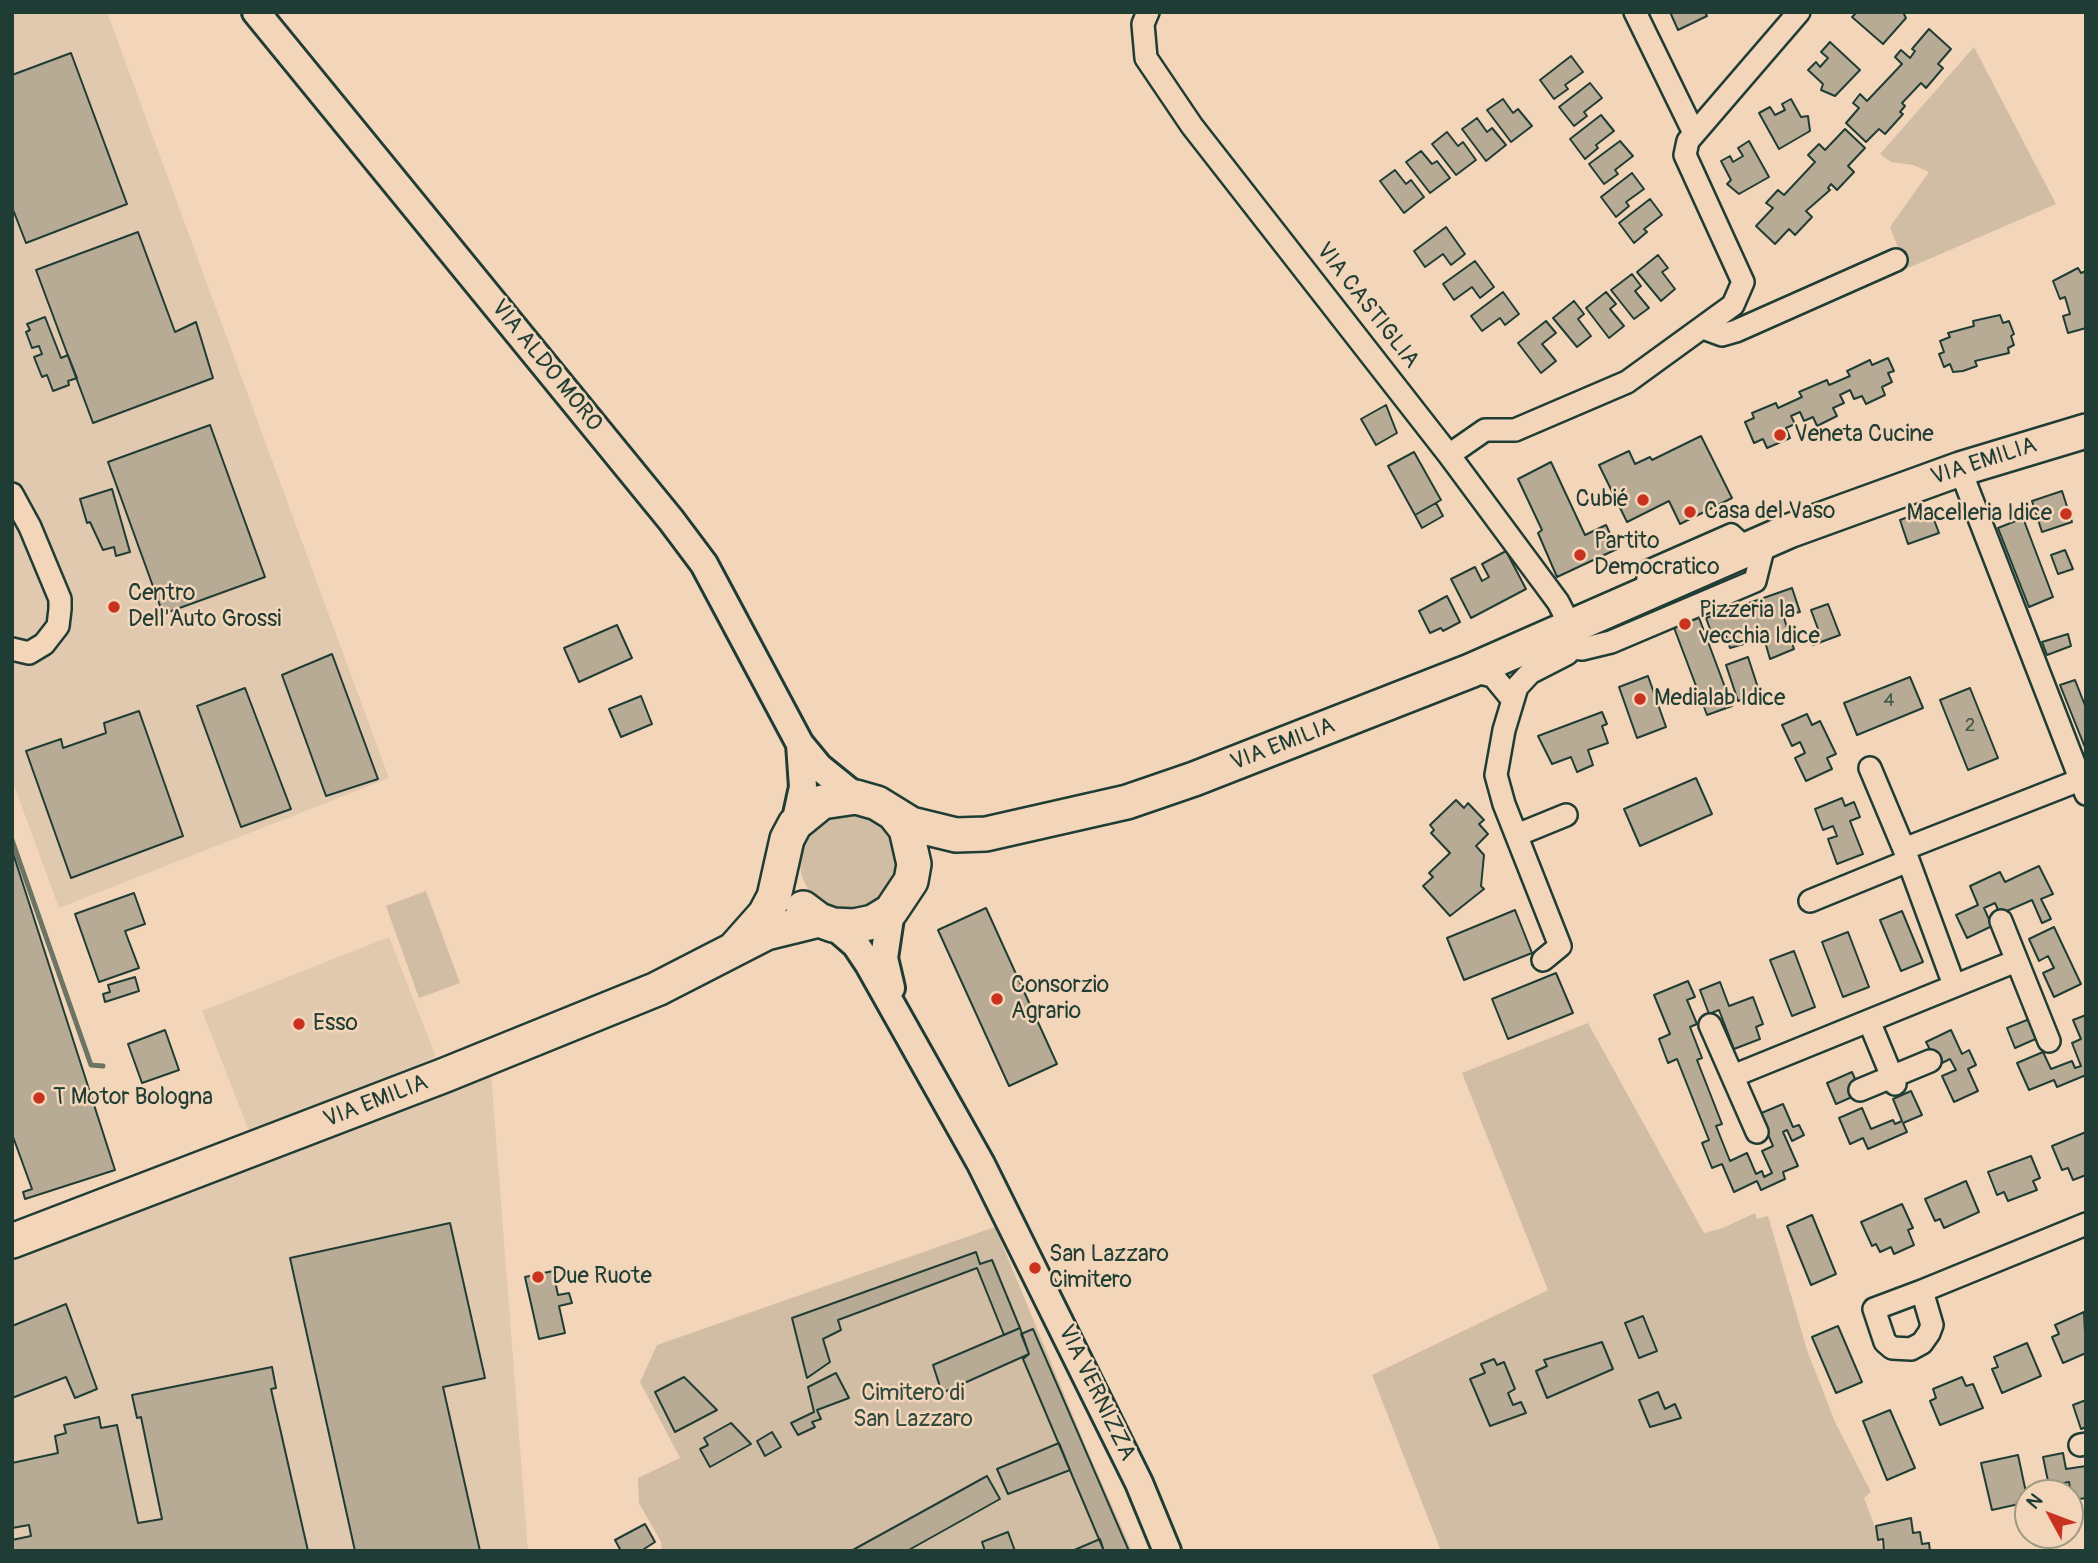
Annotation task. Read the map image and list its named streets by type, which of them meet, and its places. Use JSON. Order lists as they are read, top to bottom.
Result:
{
  "streets": {
    "main road": ["VIA EMILIA"],
    "street": ["VIA CASTIGLIA", "VIA ALDO MORO", "VIA VERNIZZA"]
  },
  "crossings": [
    ["VIA CASTIGLIA", "VIA EMILIA"],
    ["VIA ALDO MORO", "VIA EMILIA"],
    ["VIA ALDO MORO", "VIA VERNIZZA"],
    ["VIA EMILIA", "VIA VERNIZZA"]
  ],
  "parks": ["Cimitero di San Lazzaro"],
  "places": [
    "Veneta Cucine",
    "Cubié",
    "Casa del Vaso",
    "Macelleria Idice",
    "Partito Democratico",
    "Centro Dell'Auto Grossi",
    "Pizzeria la vecchia Idice",
    "Medialab Idice",
    "Consorzio Agrario",
    "Esso",
    "T Motor Bologna",
    "San Lazzaro Cimitero",
    "Due Ruote"
  ],
  "house_numbers": ["4", "2"],
  "north": "top left"
}
